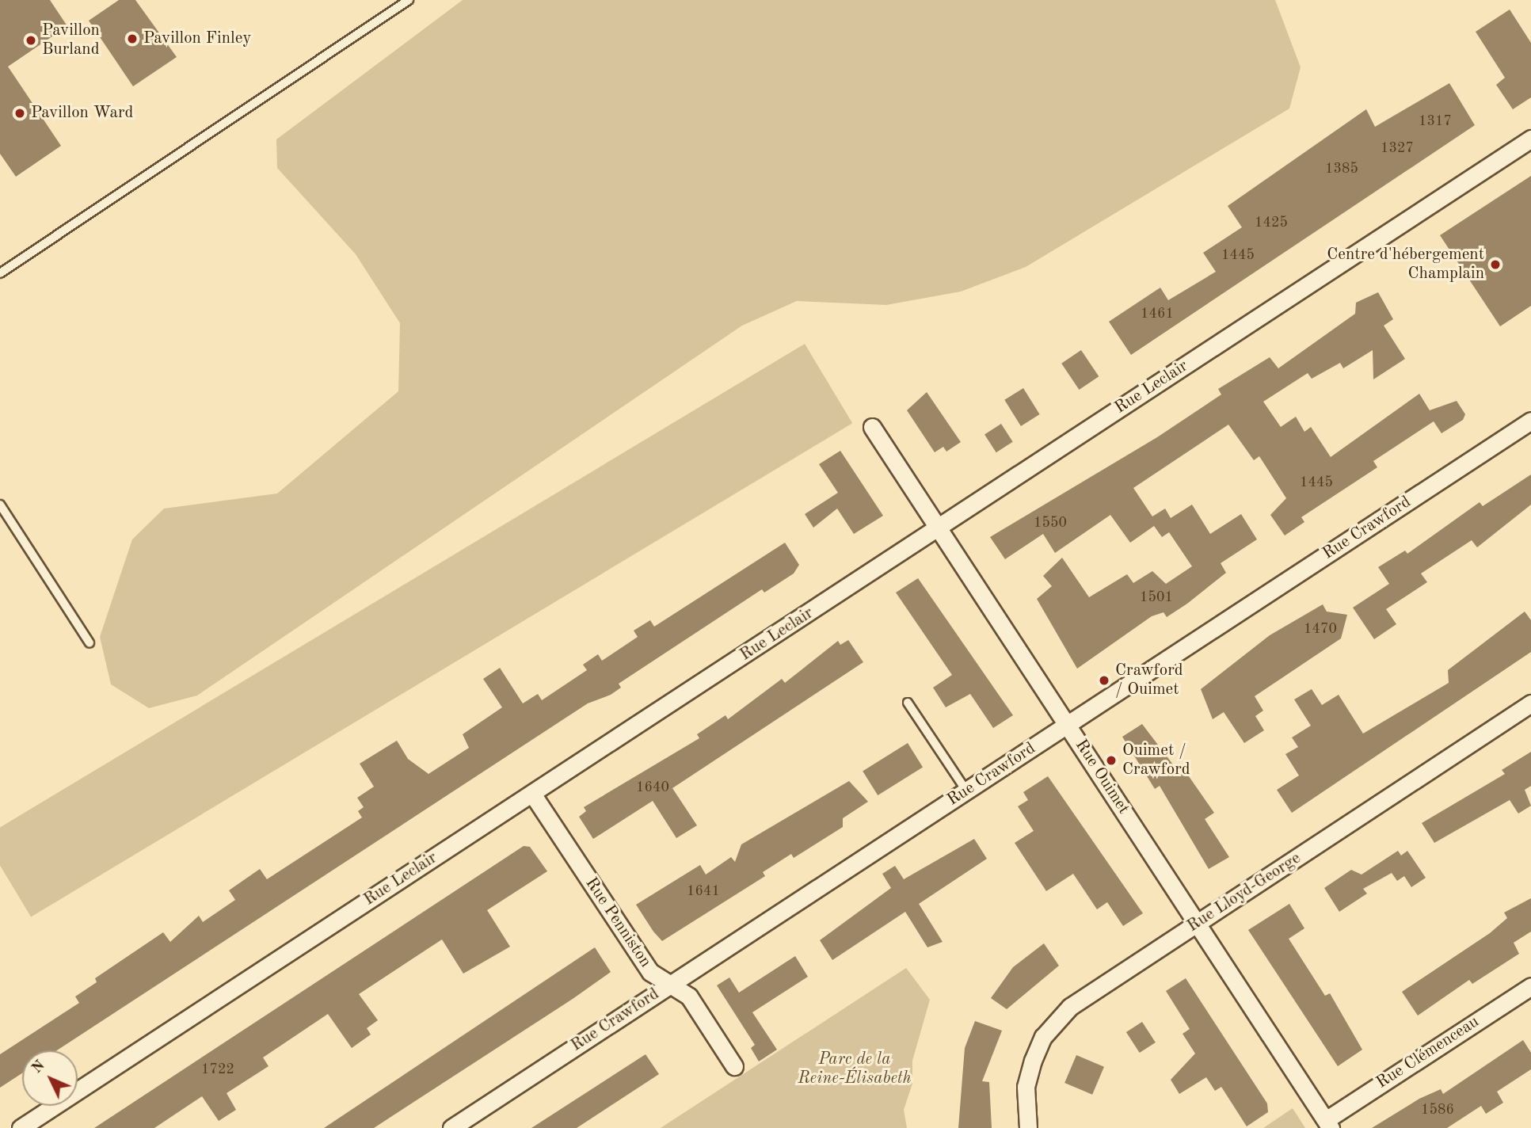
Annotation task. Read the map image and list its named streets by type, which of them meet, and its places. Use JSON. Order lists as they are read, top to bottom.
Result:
{
  "streets": {
    "street": [
      "Rue Leclair",
      "Rue Crawford",
      "Rue Ouimet",
      "Rue Lloyd-George",
      "Rue Penniston",
      "Rue Clémenceau"
    ]
  },
  "crossings": [
    ["Rue Leclair", "Rue Ouimet"],
    ["Rue Leclair", "Rue Penniston"],
    ["Rue Crawford", "Rue Ouimet"],
    ["Rue Crawford", "Rue Penniston"],
    ["Rue Ouimet", "Rue Lloyd-George"],
    ["Rue Ouimet", "Rue Clémenceau"]
  ],
  "parks": ["Parc de la Reine-Élisabeth"],
  "places": [
    "Pavillon Finley",
    "Pavillon Burland",
    "Pavillon Ward",
    "Centre d'hébergement Champlain",
    "Crawford / Ouimet",
    "Ouimet / Crawford"
  ],
  "house_numbers": [
    "1317",
    "1327",
    "1385",
    "1425",
    "1445",
    "1461",
    "1445",
    "1550",
    "1501",
    "1470",
    "1640",
    "1641",
    "1722",
    "1586"
  ],
  "north": "top left"
}
